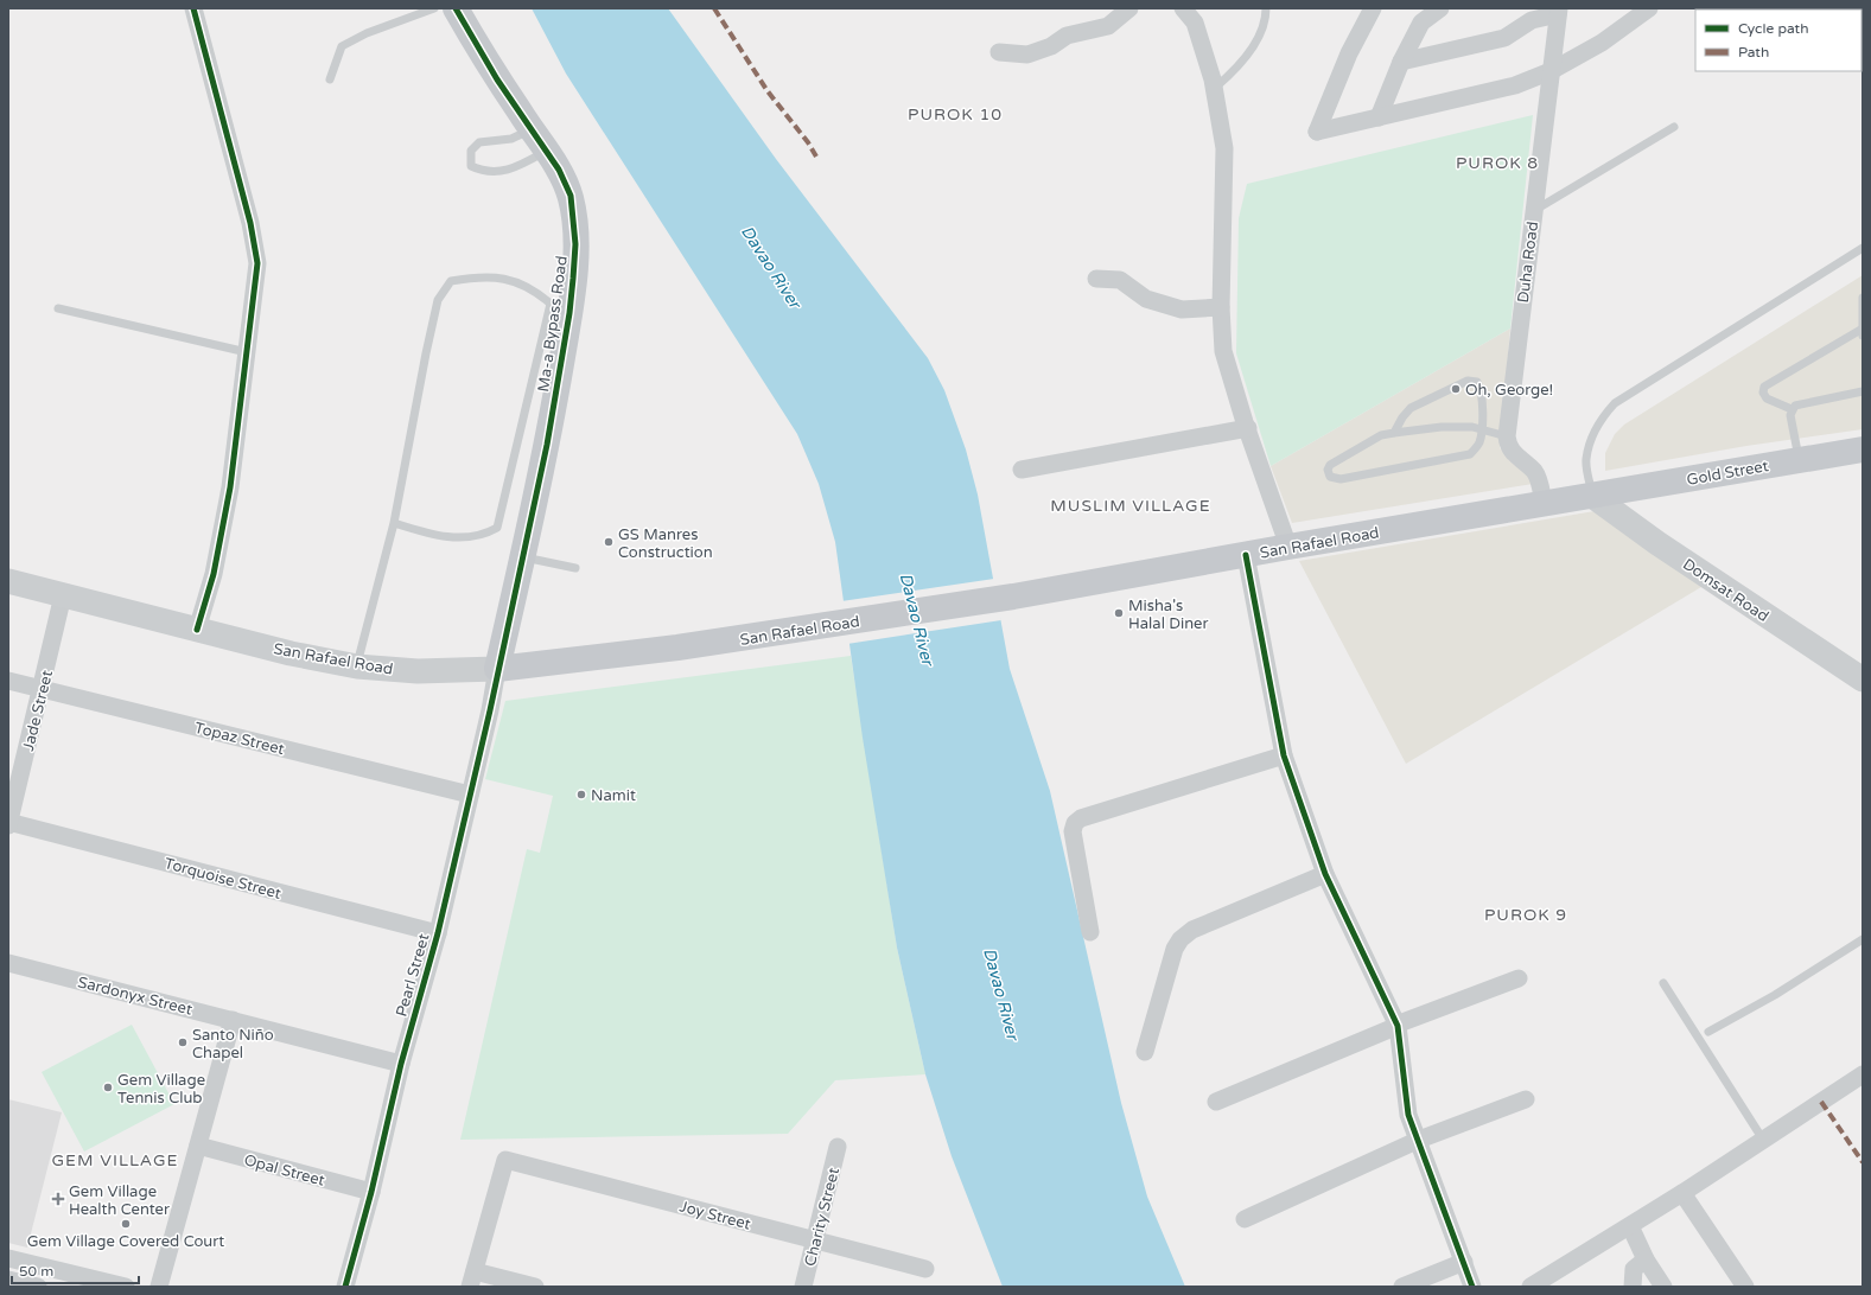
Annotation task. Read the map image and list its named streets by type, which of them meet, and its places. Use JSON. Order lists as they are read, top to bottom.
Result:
{
  "streets": {
    "main road": [
      "Ma-a Bypass Road",
      "Gold Street",
      "San Rafael Road",
      "Domsat Road"
    ],
    "street": [
      "Duha Road",
      "Jade Street",
      "Topaz Street",
      "Torquoise Street",
      "Pearl Street",
      "Sardonyx Street",
      "Opal Street",
      "Joy Street",
      "Charity Street"
    ]
  },
  "crossings": [
    ["Ma-a Bypass Road", "San Rafael Road"],
    ["Ma-a Bypass Road", "Pearl Street"],
    ["Gold Street", "San Rafael Road"],
    ["Gold Street", "Domsat Road"],
    ["San Rafael Road", "Domsat Road"],
    ["San Rafael Road", "Jade Street"],
    ["San Rafael Road", "Pearl Street"],
    ["Jade Street", "Topaz Street"],
    ["Jade Street", "Torquoise Street"],
    ["Topaz Street", "Pearl Street"],
    ["Torquoise Street", "Pearl Street"],
    ["Pearl Street", "Sardonyx Street"],
    ["Pearl Street", "Opal Street"],
    ["Joy Street", "Charity Street"]
  ],
  "districts": [
    "PUROK 10",
    "PUROK 8",
    "MUSLIM VILLAGE",
    "PUROK 9",
    "GEM VILLAGE"
  ],
  "water": ["Davao River"],
  "places": {
    "other": [
      "Oh, George!",
      "GS Manres Construction",
      "Misha's Halal Diner",
      "Namit",
      "Santo Niño Chapel",
      "Gem Village Tennis Club",
      "Gem Village Covered Court"
    ],
    "health": ["Gem Village Health Center"]
  },
  "legend": ["Cycle path", "Path"],
  "scale_bar": "50 m"
}
